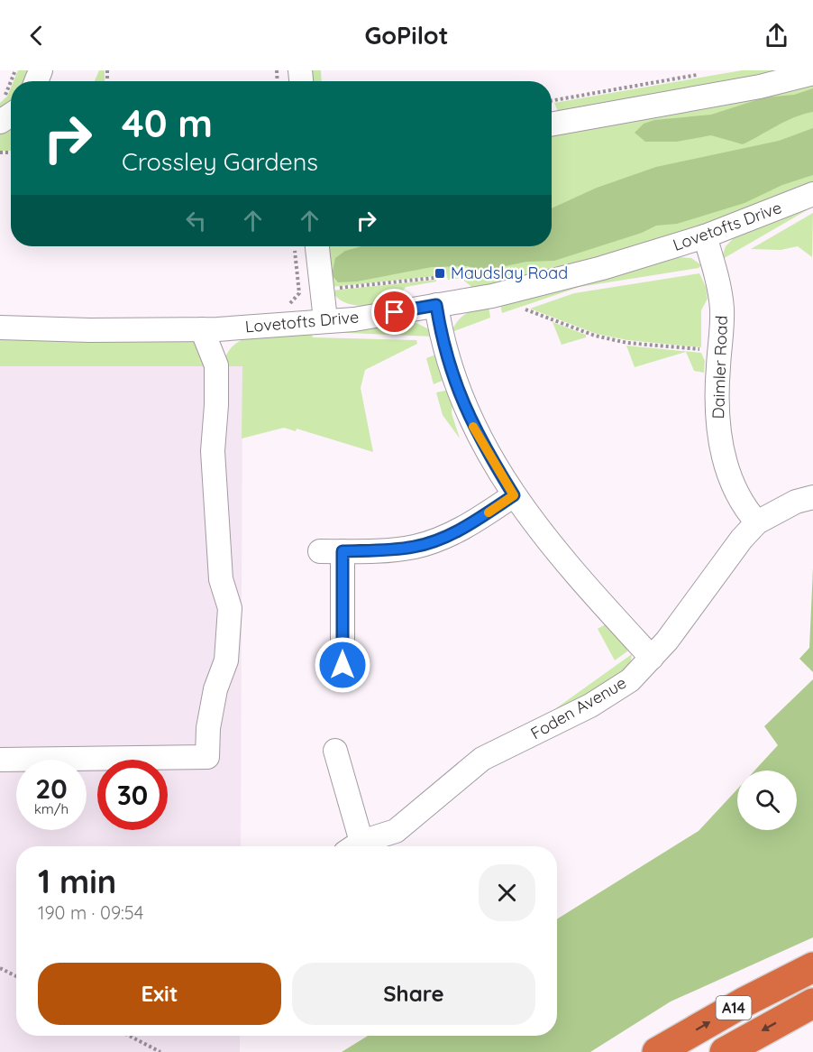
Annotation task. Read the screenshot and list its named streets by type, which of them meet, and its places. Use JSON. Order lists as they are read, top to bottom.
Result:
{
  "streets": {
    "highway": ["A14"],
    "street": ["Lovetofts Drive", "Daimler Road", "Foden Avenue"]
  },
  "crossings": [
    ["Lovetofts Drive", "Daimler Road"],
    ["Daimler Road", "Foden Avenue"]
  ],
  "places": {
    "transit": ["Maudslay Road"]
  },
  "page": {
    "header": "GoPilot",
    "turn": ["40 m", "Crossley Gardens"],
    "speed": "20 km/h",
    "limit": "30",
    "heading": ["1 min", "190 m · 09:54"],
    "buttons": ["Exit", "Share"]
  }
}
